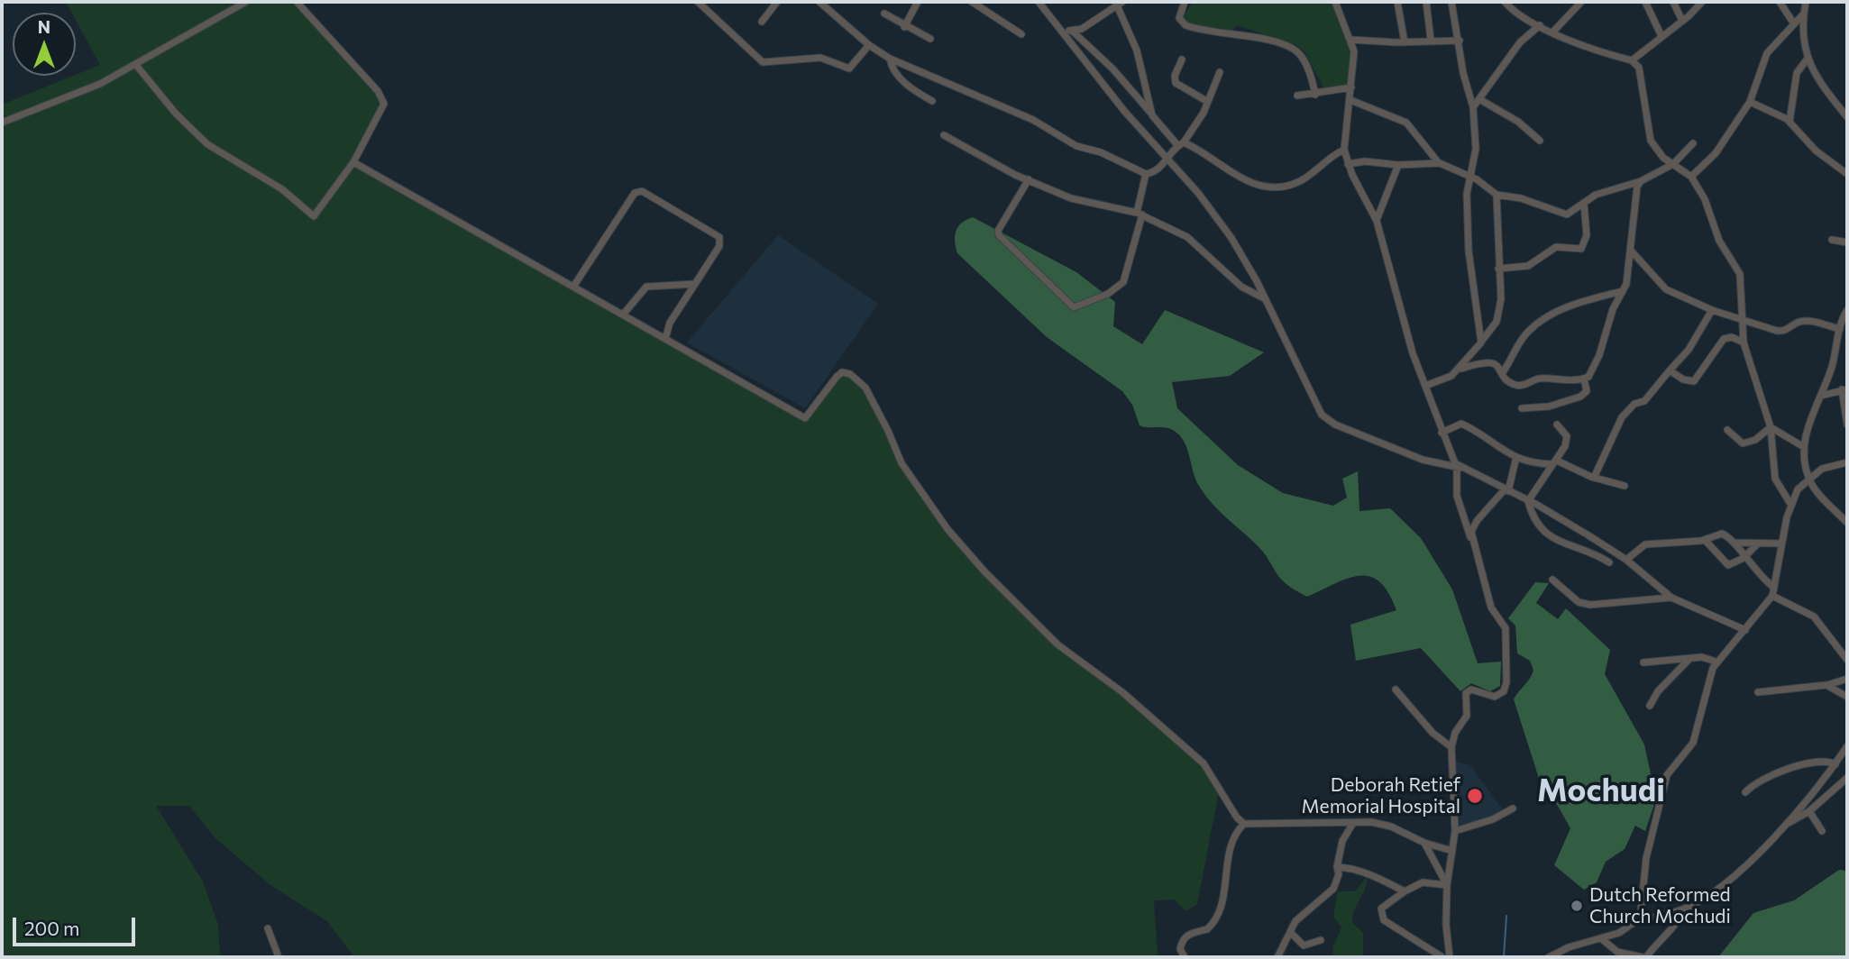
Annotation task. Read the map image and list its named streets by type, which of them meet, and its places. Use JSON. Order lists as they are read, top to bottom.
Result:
{
  "districts": ["Mochudi"],
  "places": ["Deborah Retief Memorial Hospital", "Dutch Reformed Church Mochudi"],
  "scale_bar": "200 m",
  "north": "top"
}
